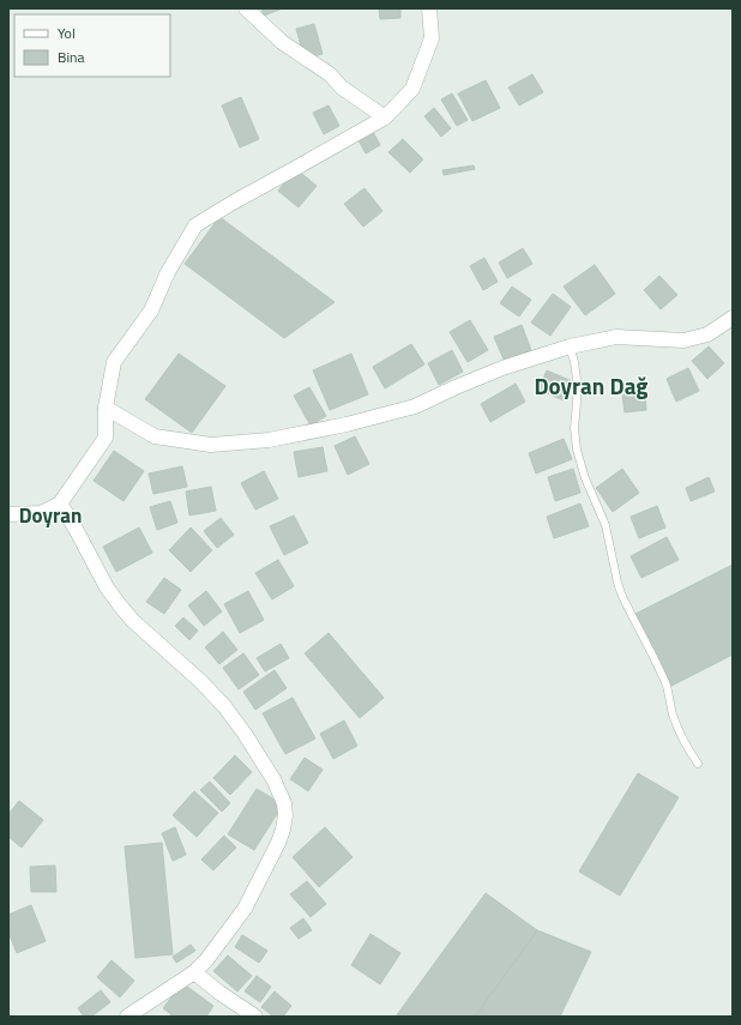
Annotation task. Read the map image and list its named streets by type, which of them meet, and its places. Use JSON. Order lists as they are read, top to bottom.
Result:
{
  "districts": ["Doyran Dağ", "Doyran"],
  "legend": ["Yol", "Bina"]
}
